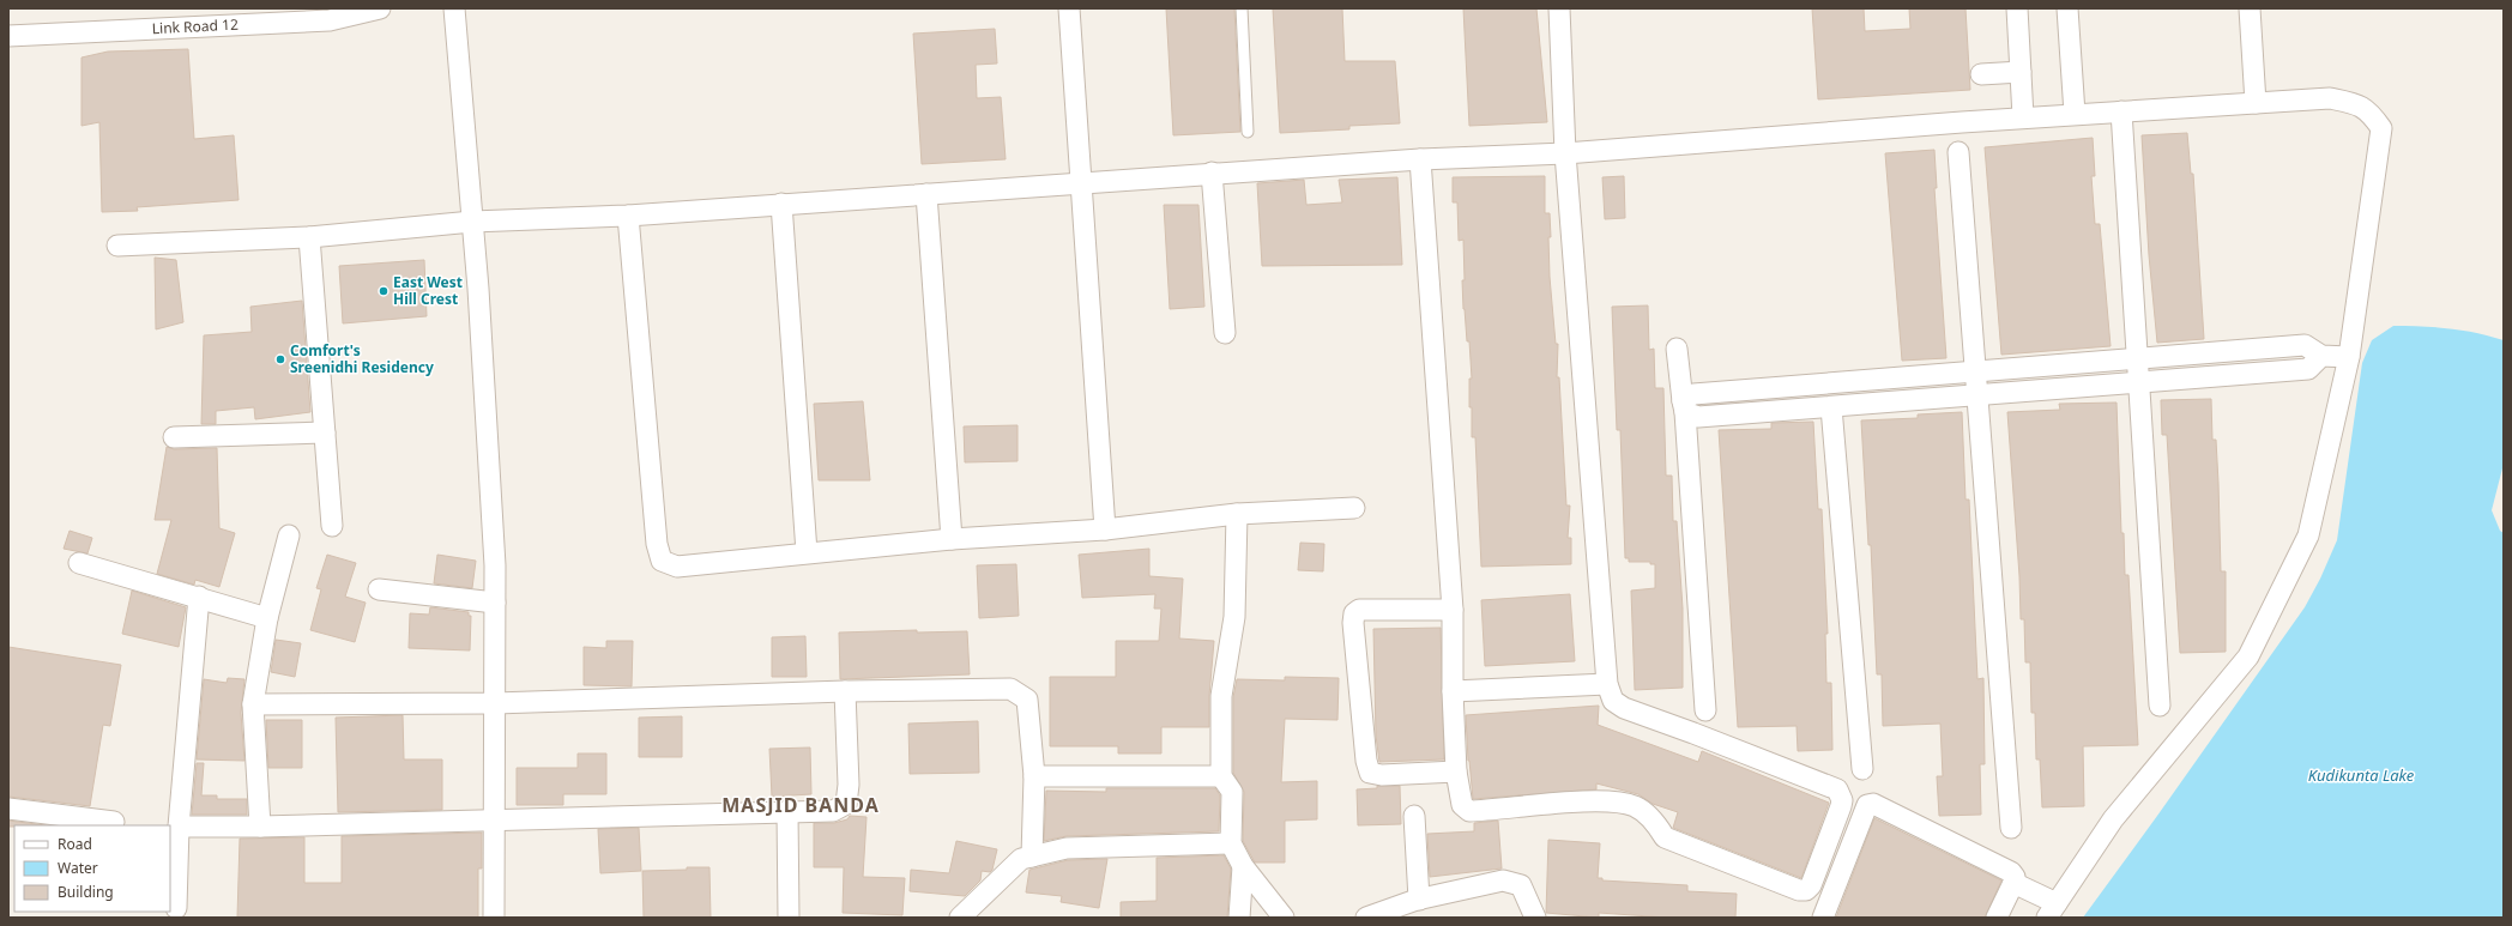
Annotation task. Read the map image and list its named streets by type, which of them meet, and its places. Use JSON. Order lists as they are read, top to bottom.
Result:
{
  "streets": {
    "street": ["Link Road 12"]
  },
  "districts": ["MASJID BANDA"],
  "water": ["Kudikunta Lake"],
  "places": ["East West Hill Crest", "Comfort's Sreenidhi Residency"],
  "legend": ["Road", "Water", "Building"]
}
